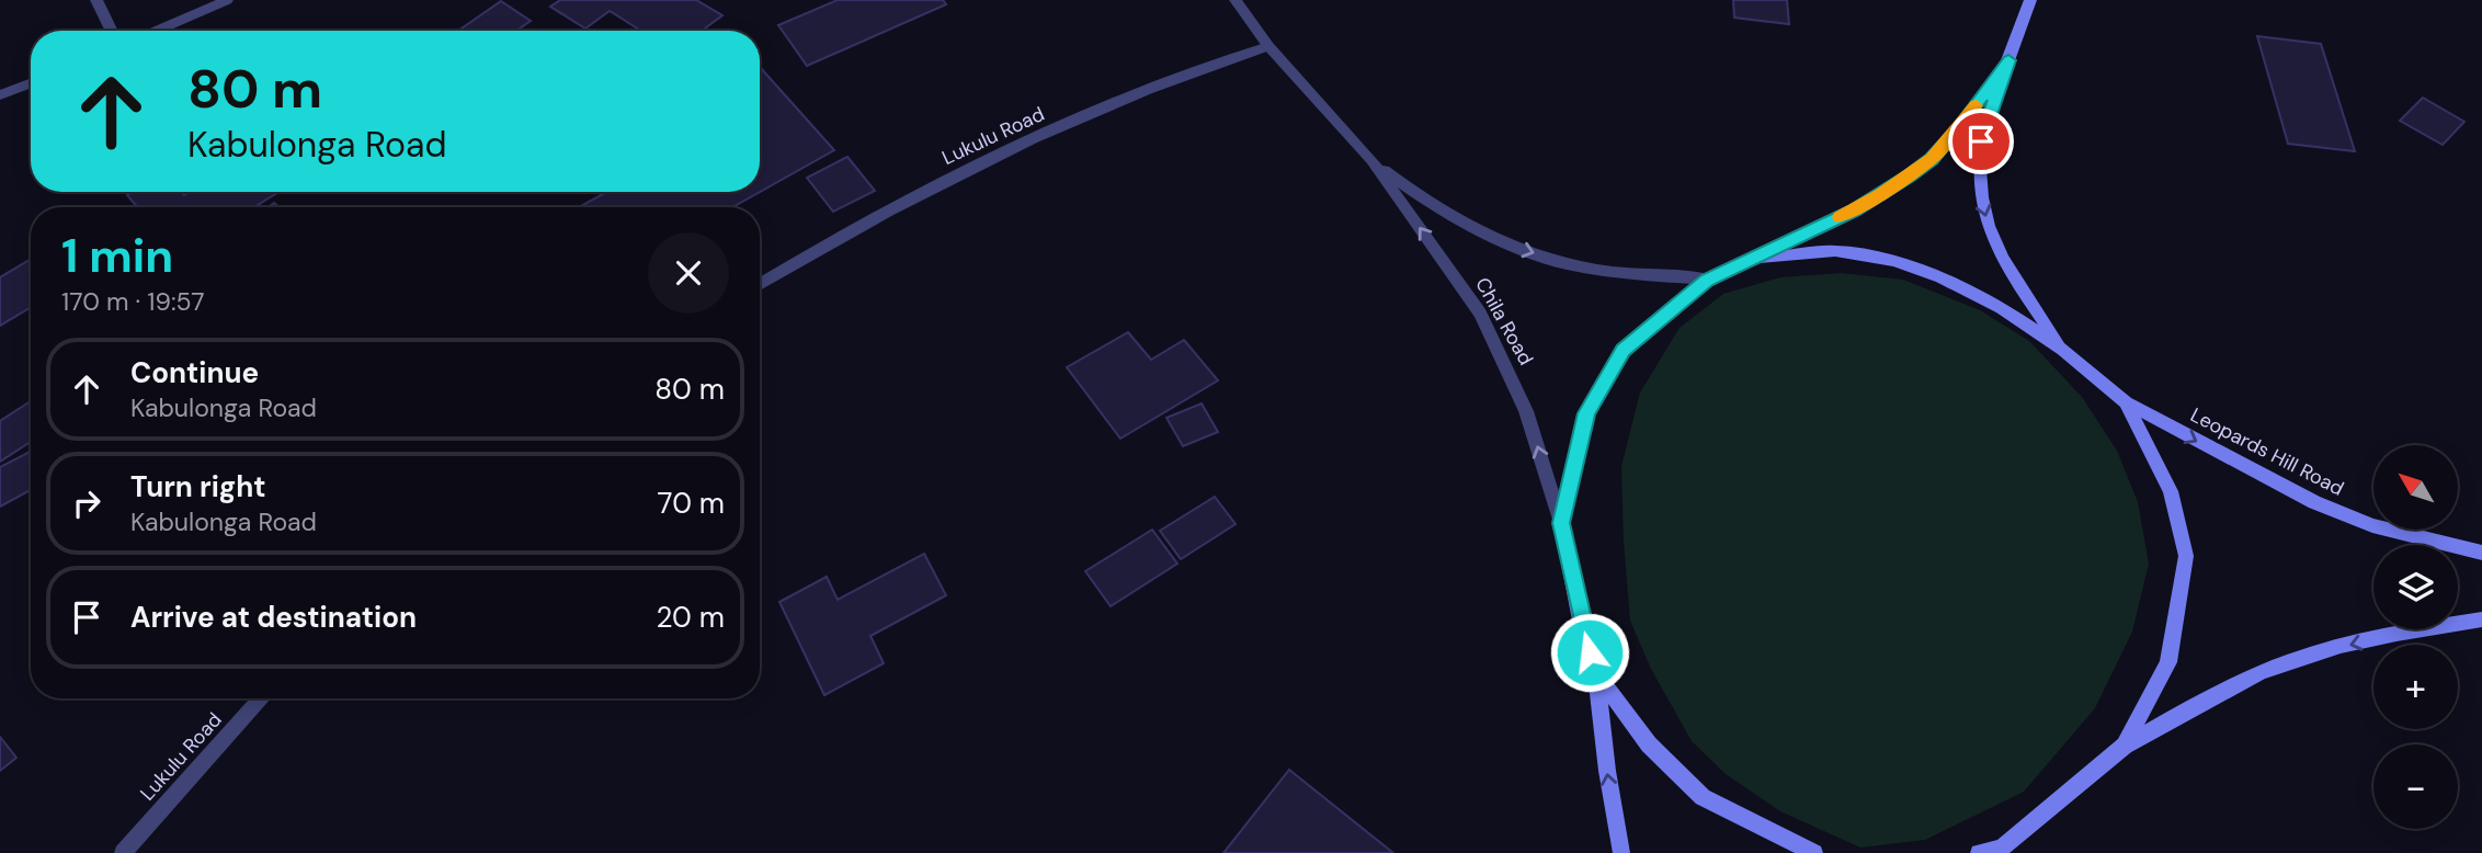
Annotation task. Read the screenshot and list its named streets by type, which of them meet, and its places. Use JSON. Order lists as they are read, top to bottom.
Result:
{
  "streets": {
    "main road": ["Leopards Hill Road"],
    "street": ["Lukulu Road", "Chila Road"]
  },
  "crossings": [
    ["Lukulu Road", "Chila Road"]
  ],
  "one_way": ["Leopards Hill Road"],
  "north": "top left",
  "page": {
    "turn": ["80 m", "Kabulonga Road"],
    "heading": ["1 min", "170 m · 19:57"],
    "list": [
      {
        "name": "Continue",
        "note": "Kabulonga Road",
        "value": "80 m"
      },
      {
        "name": "Turn right",
        "note": "Kabulonga Road",
        "value": "70 m"
      },
      {
        "name": "Arrive at destination",
        "value": "20 m"
      }
    ],
    "map_buttons": ["+", "−"]
  }
}
